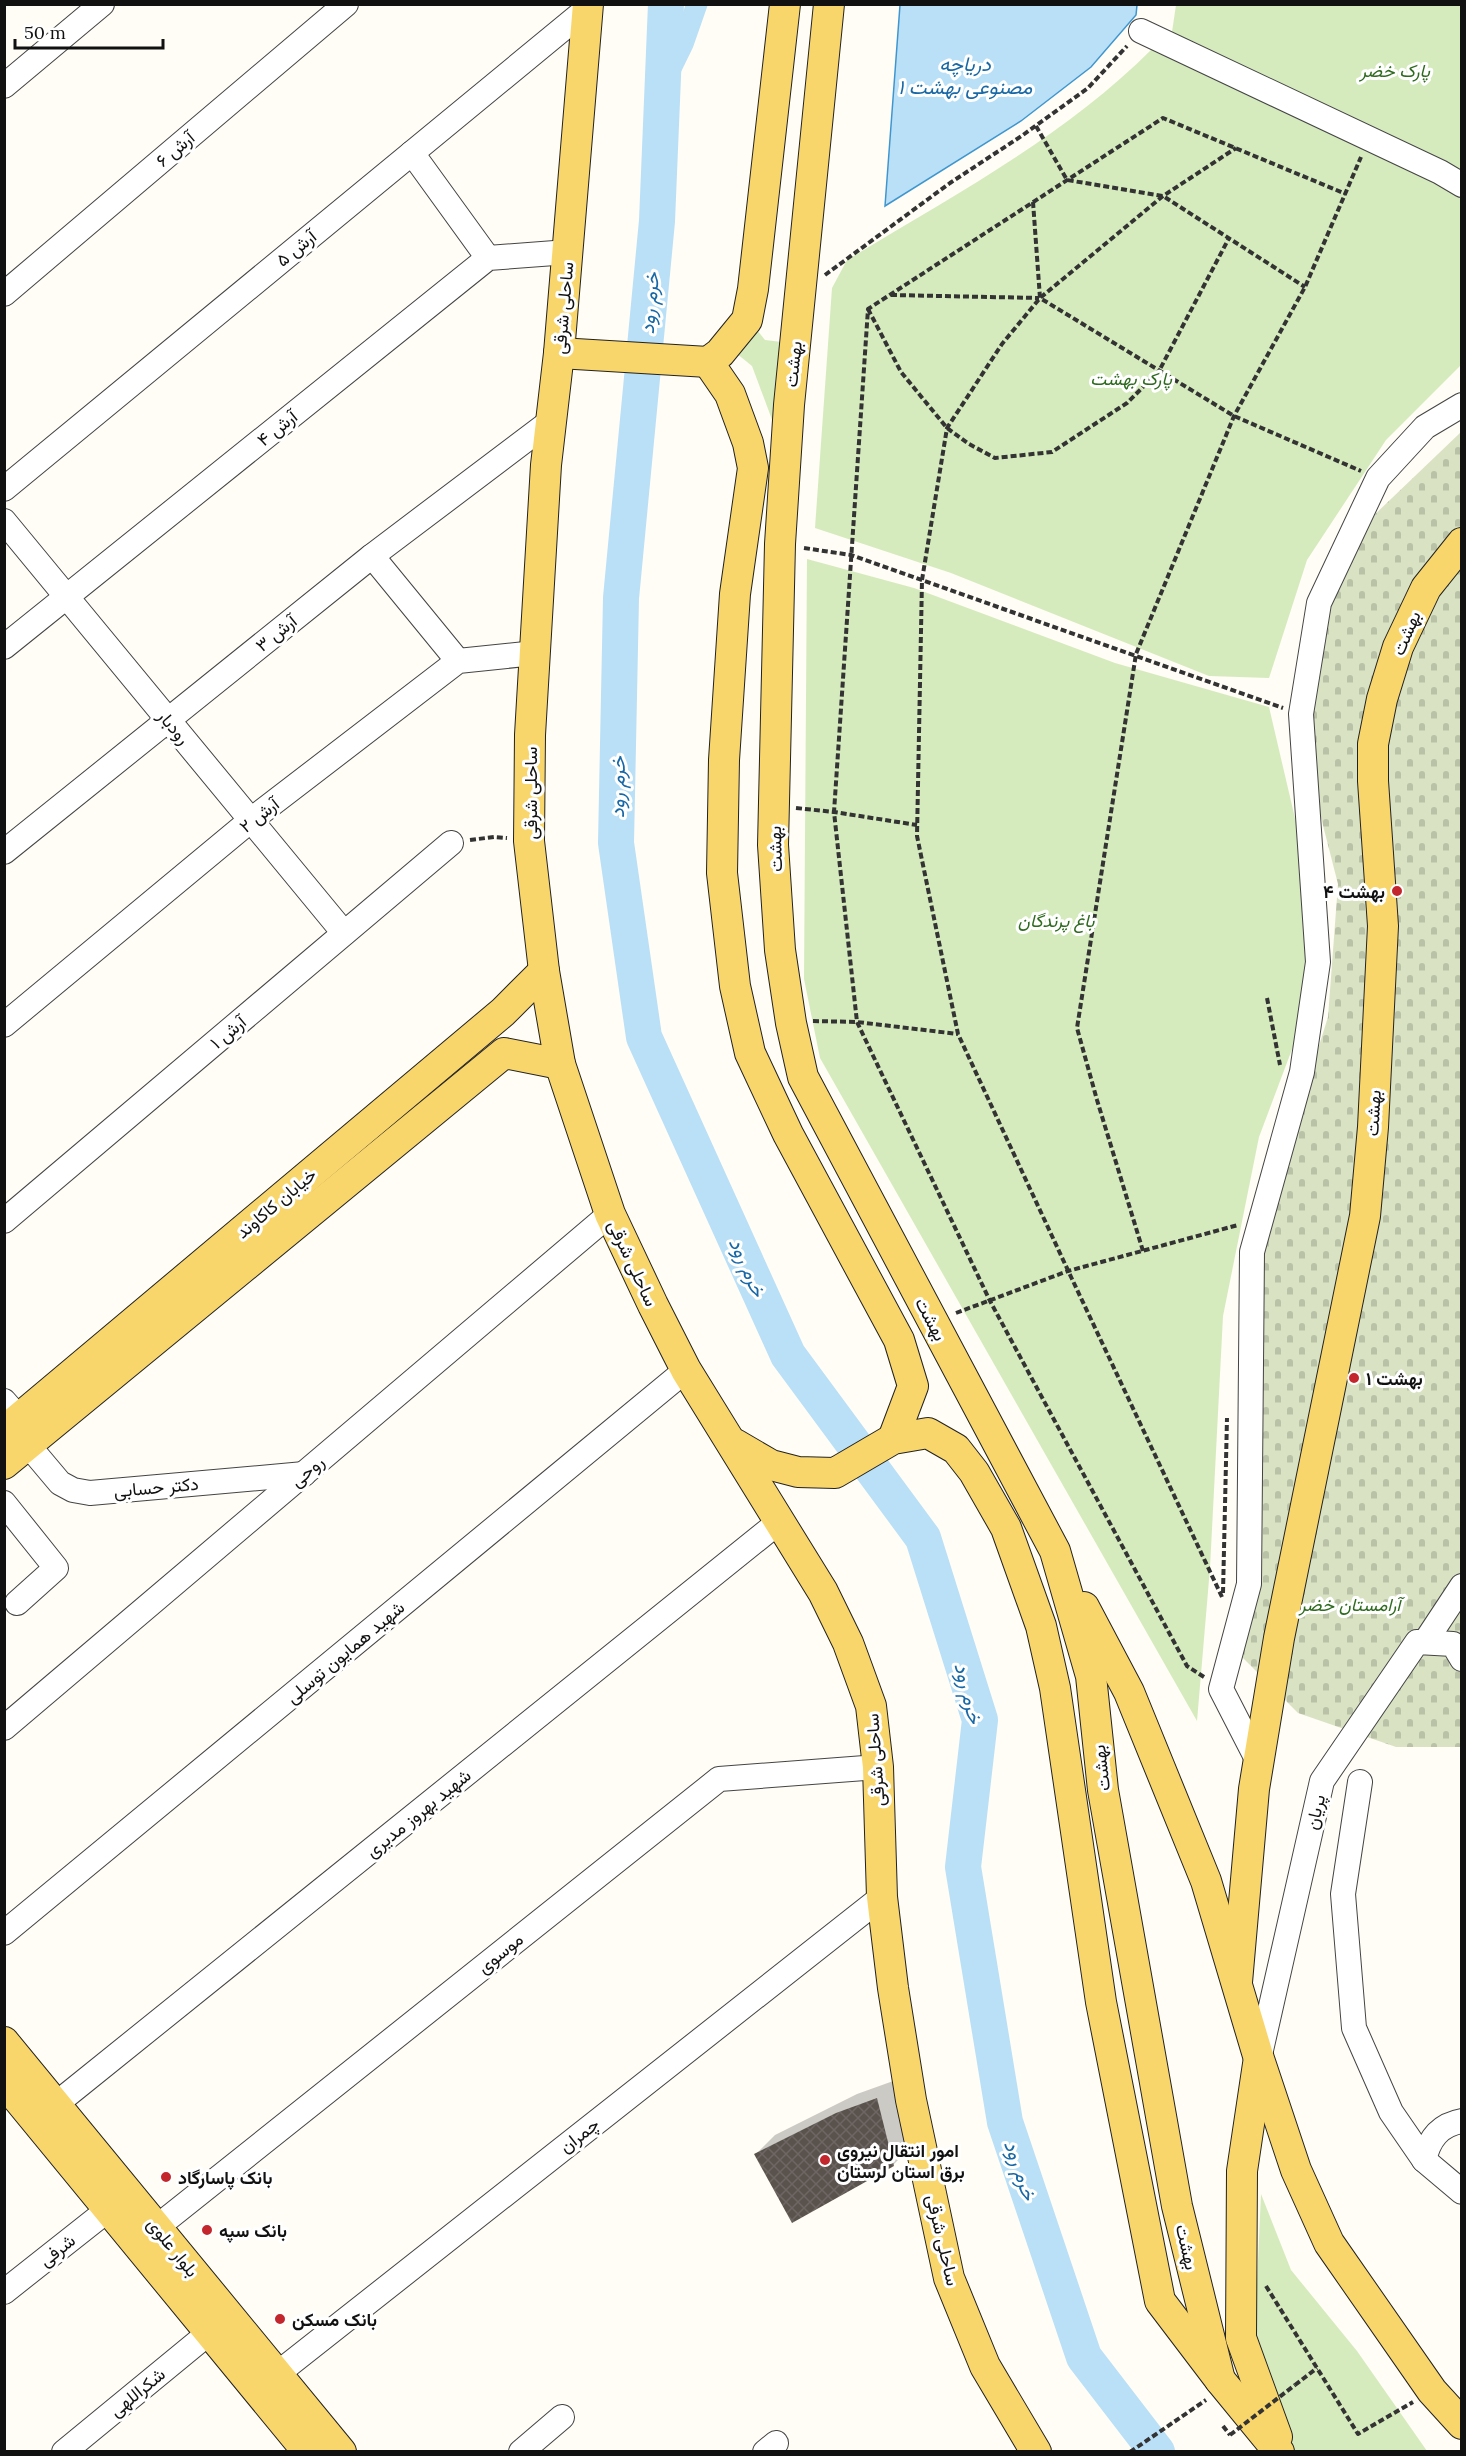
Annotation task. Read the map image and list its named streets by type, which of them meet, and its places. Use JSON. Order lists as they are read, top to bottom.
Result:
{
  "streets": {
    "main road": [
      "ساحلی شرقی",
      "بهشت",
      "خیابان کاکاوند",
      "بلوار علوی"
    ],
    "street": [
      "آرش ۶",
      "آرش ۵",
      "آرش ۴",
      "آرش ۳",
      "رودبار",
      "آرش ۲",
      "آرش ۱",
      "روحی",
      "دکتر حسابی",
      "شهید همایون توسلی",
      "پریان",
      "شهید بهروز مدیری",
      "موسوی",
      "چمران",
      "شرفی",
      "شکراللهی"
    ]
  },
  "crossings": [
    ["آرش ۵", "ساحلی شرقی"],
    ["ساحلی شرقی", "آرش ۳"],
    ["ساحلی شرقی", "خیابان کاکاوند"],
    ["ساحلی شرقی", "روحی"],
    ["ساحلی شرقی", "شهید همایون توسلی"],
    ["ساحلی شرقی", "شهید بهروز مدیری"],
    ["ساحلی شرقی", "موسوی"],
    ["ساحلی شرقی", "چمران"],
    ["آرش ۴", "رودبار"],
    ["آرش ۳", "رودبار"],
    ["رودبار", "آرش ۲"],
    ["رودبار", "آرش ۱"],
    ["خیابان کاکاوند", "دکتر حسابی"],
    ["روحی", "دکتر حسابی"],
    ["شهید بهروز مدیری", "بلوار علوی"],
    ["موسوی", "بلوار علوی"],
    ["چمران", "بلوار علوی"],
    ["بلوار علوی", "شرفی"],
    ["بلوار علوی", "شکراللهی"]
  ],
  "water": ["دریاچه مصنوعی بهشت ۱", "خرم رود"],
  "parks": [
    "پارک خضر",
    "پارک بهشت",
    "باغ پرندگان",
    "آرامستان خضر"
  ],
  "places": [
    "بهشت ۴",
    "بهشت ۱",
    "امور انتقال نیروی برق استان لرستان",
    "بانک پاسارگاد",
    "بانک سپه",
    "بانک مسکن"
  ],
  "scale_bar": "50 m"
}
